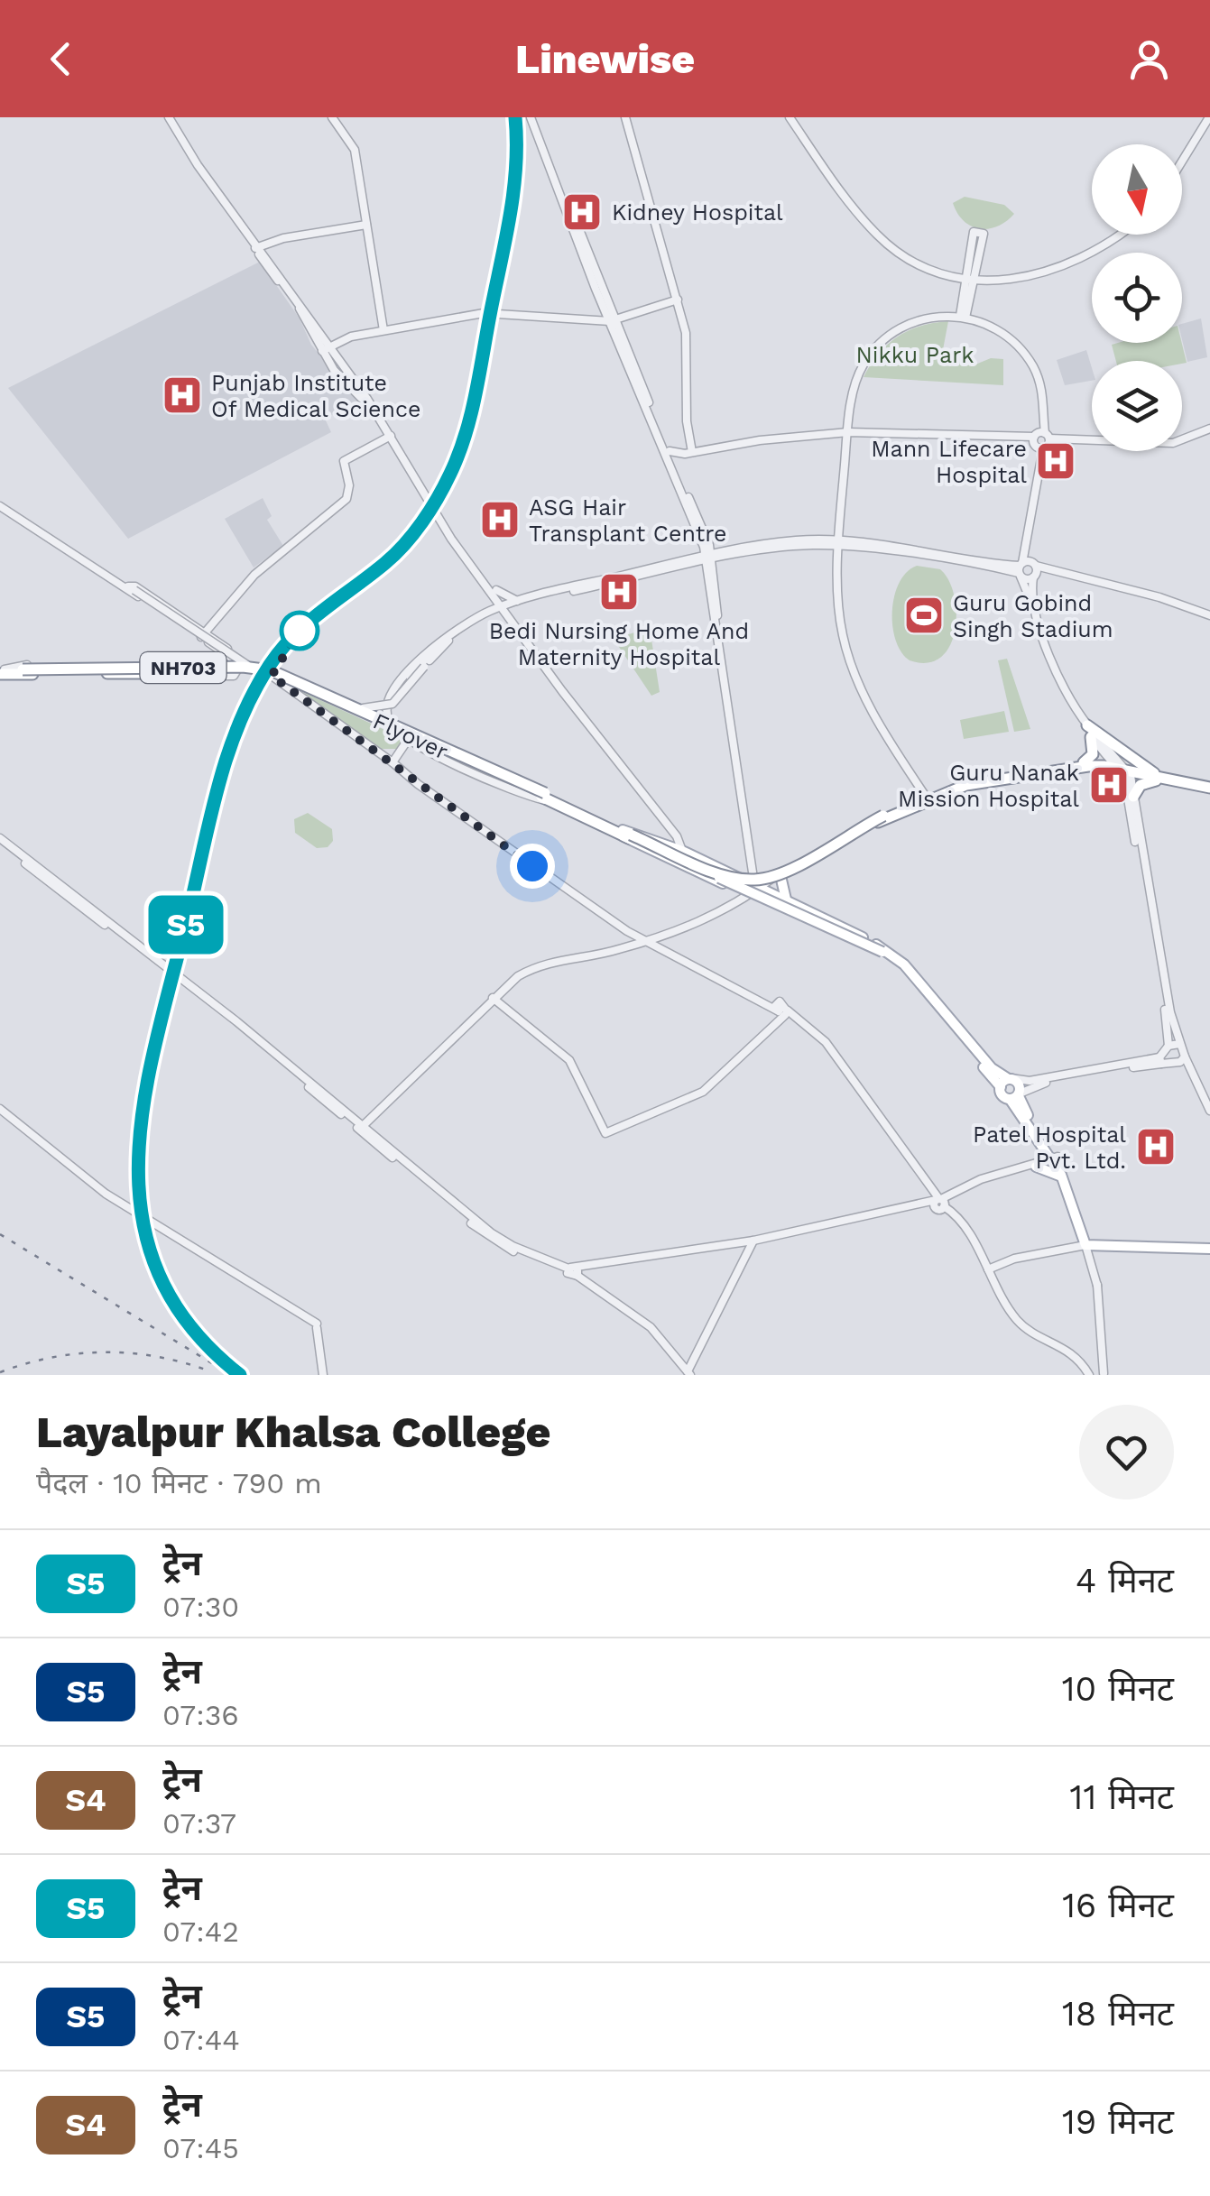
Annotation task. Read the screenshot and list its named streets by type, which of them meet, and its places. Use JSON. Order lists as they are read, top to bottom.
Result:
{
  "streets": {
    "highway": ["NH703", "Flyover"]
  },
  "crossings": [
    ["NH703", "Flyover"]
  ],
  "parks": ["Nikku Park"],
  "places": {
    "hospital": [
      "Kidney Hospital",
      "Punjab Institute Of Medical Science",
      "Mann Lifecare Hospital",
      "ASG Hair Transplant Centre",
      "Bedi Nursing Home And Maternity Hospital",
      "Guru Nanak Mission Hospital",
      "Patel Hospital Pvt. Ltd."
    ],
    "sports": ["Guru Gobind Singh Stadium"]
  },
  "north": "bottom",
  "page": {
    "header": "Linewise",
    "on_map": "S5",
    "heading": ["Layalpur Khalsa College", "पैदल · 10 मिनट · 790 m"],
    "list": [
      {
        "mark": "S5",
        "name": "ट्रेन",
        "note": "07:30",
        "value": "4 मिनट"
      },
      {
        "mark": "S5",
        "name": "ट्रेन",
        "note": "07:36",
        "value": "10 मिनट"
      },
      {
        "mark": "S4",
        "name": "ट्रेन",
        "note": "07:37",
        "value": "11 मिनट"
      },
      {
        "mark": "S5",
        "name": "ट्रेन",
        "note": "07:42",
        "value": "16 मिनट"
      },
      {
        "mark": "S5",
        "name": "ट्रेन",
        "note": "07:44",
        "value": "18 मिनट"
      },
      {
        "mark": "S4",
        "name": "ट्रेन",
        "note": "07:45",
        "value": "19 मिनट"
      }
    ]
  }
}
